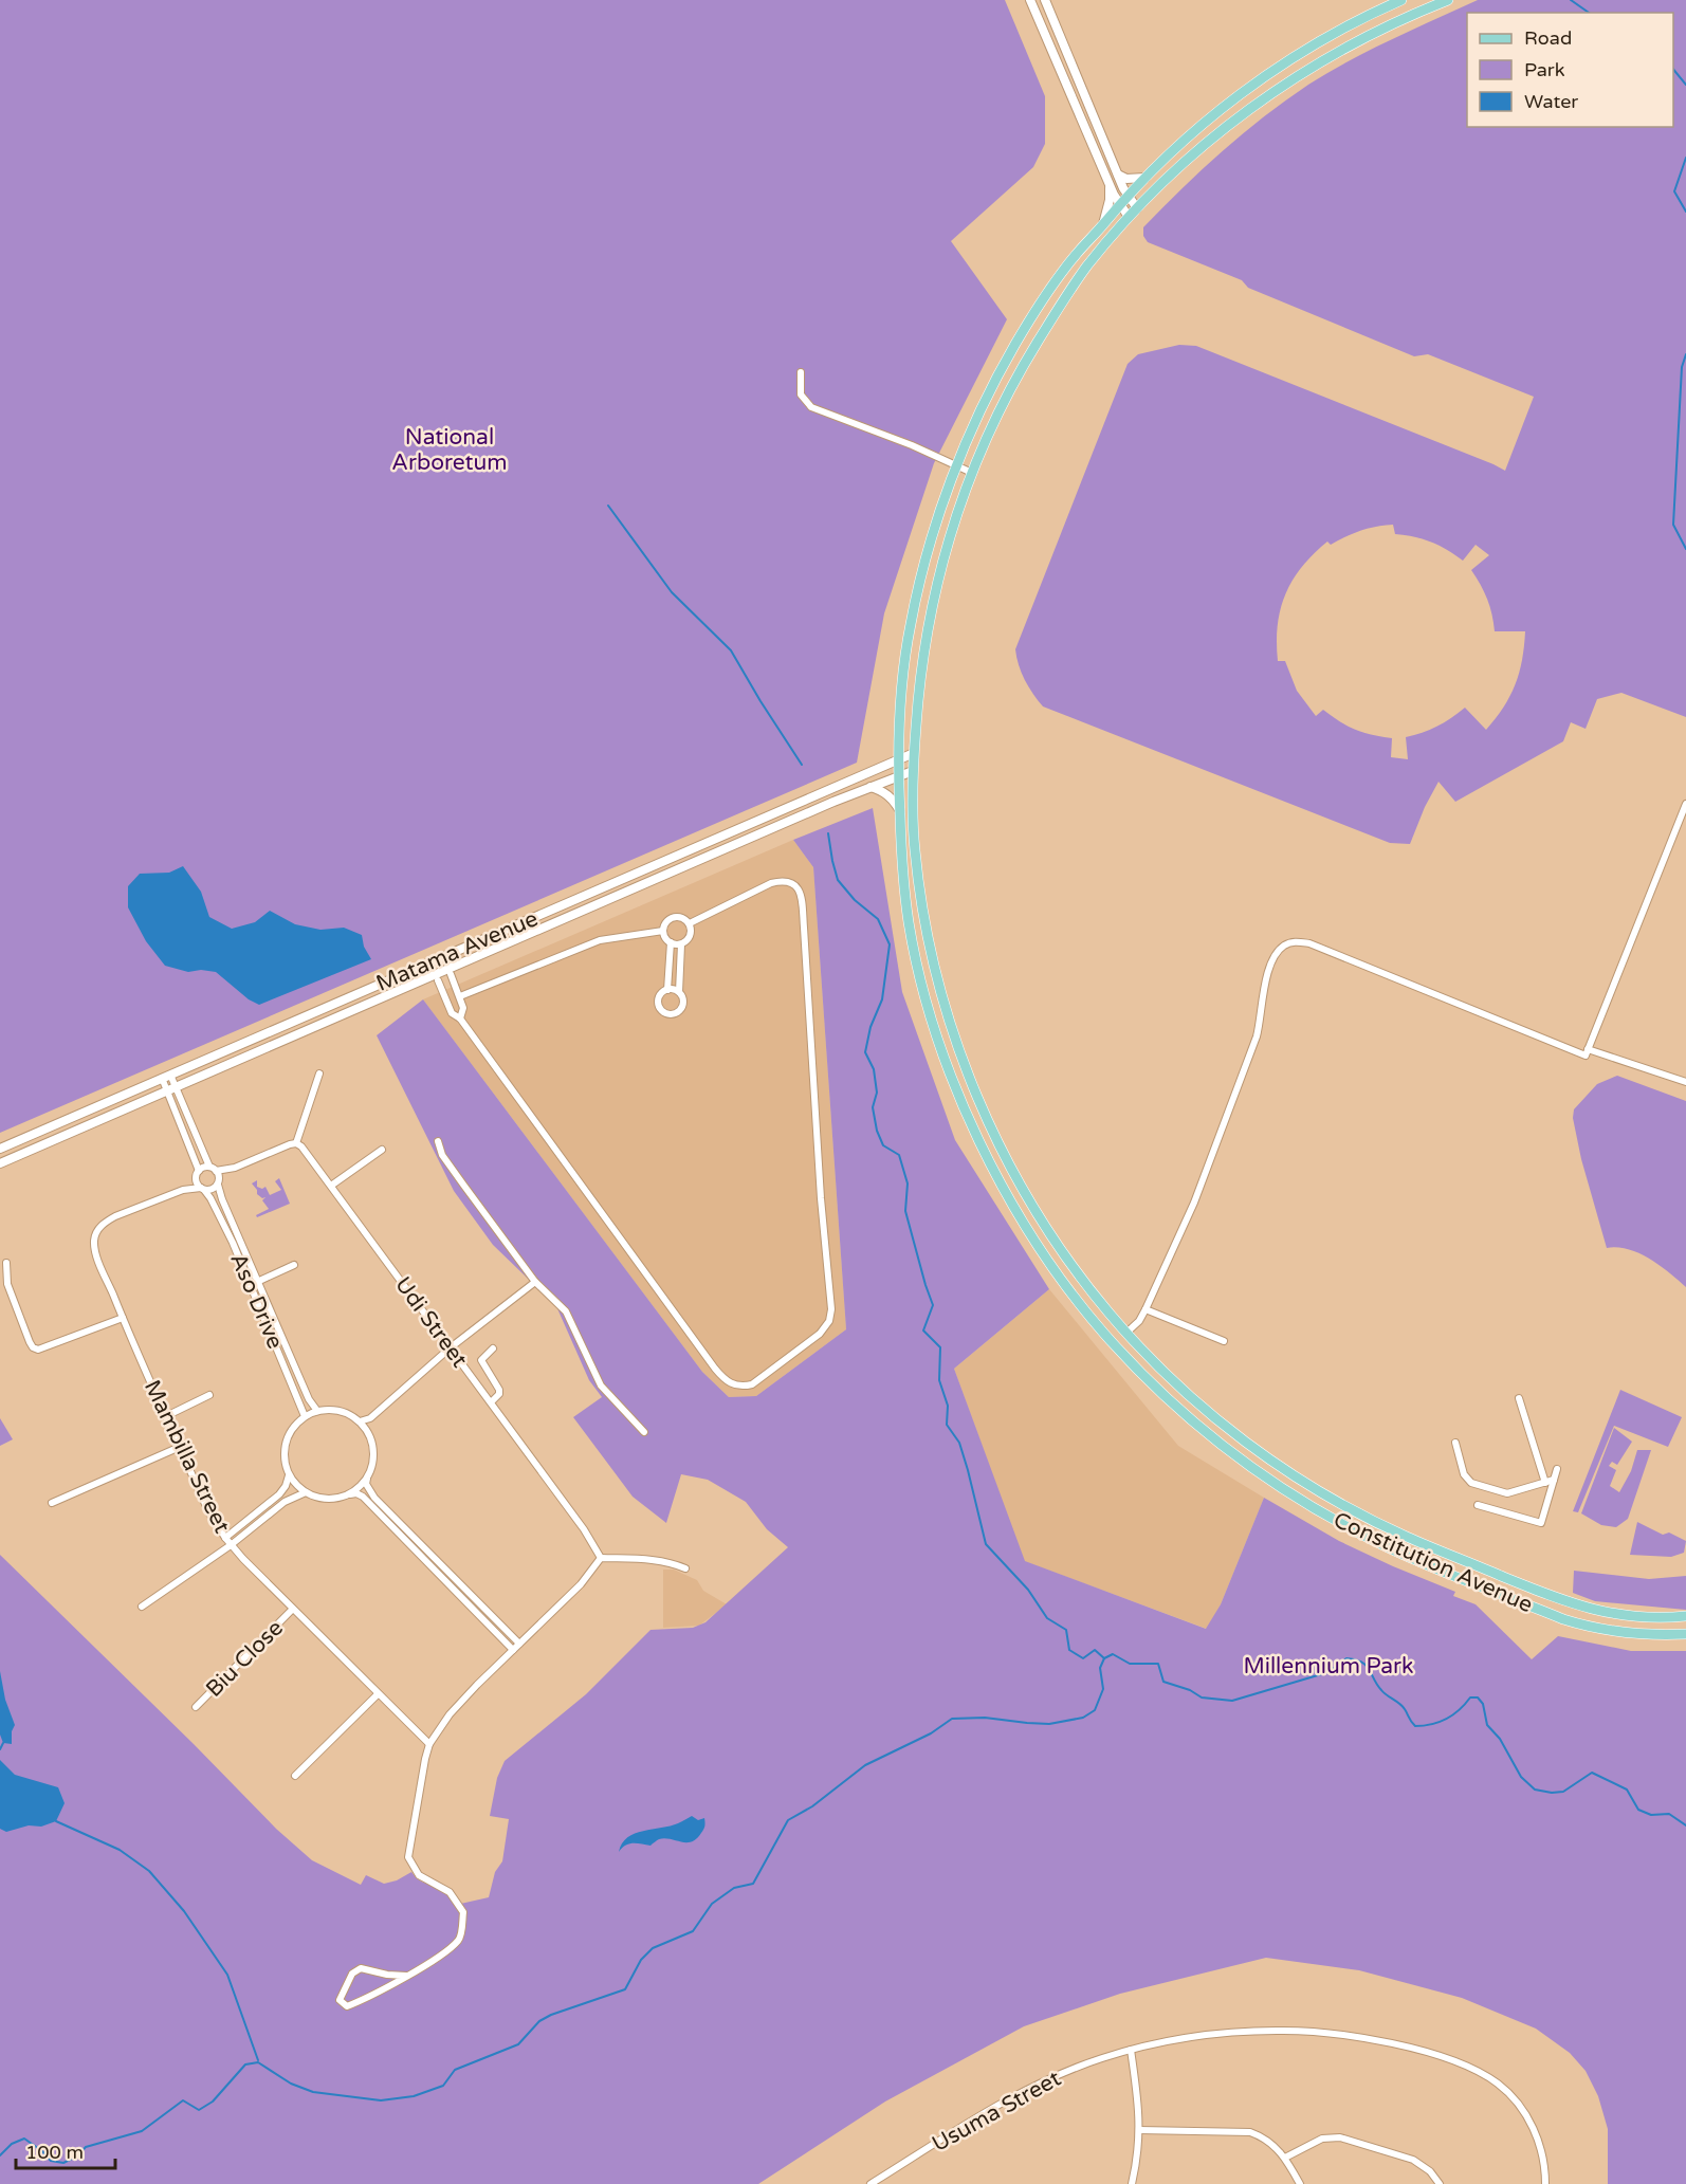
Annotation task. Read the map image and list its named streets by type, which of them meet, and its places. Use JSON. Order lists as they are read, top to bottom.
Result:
{
  "streets": {
    "main road": ["Matama Avenue", "Constitution Avenue"],
    "street": [
      "Aso Drive",
      "Udi Street",
      "Mambilla Street",
      "Biu Close",
      "Usuma Street"
    ]
  },
  "crossings": [
    ["Matama Avenue", "Constitution Avenue"],
    ["Mambilla Street", "Biu Close"]
  ],
  "parks": ["National Arboretum", "Millennium Park"],
  "legend": ["Road", "Park", "Water"],
  "scale_bar": "100 m"
}
